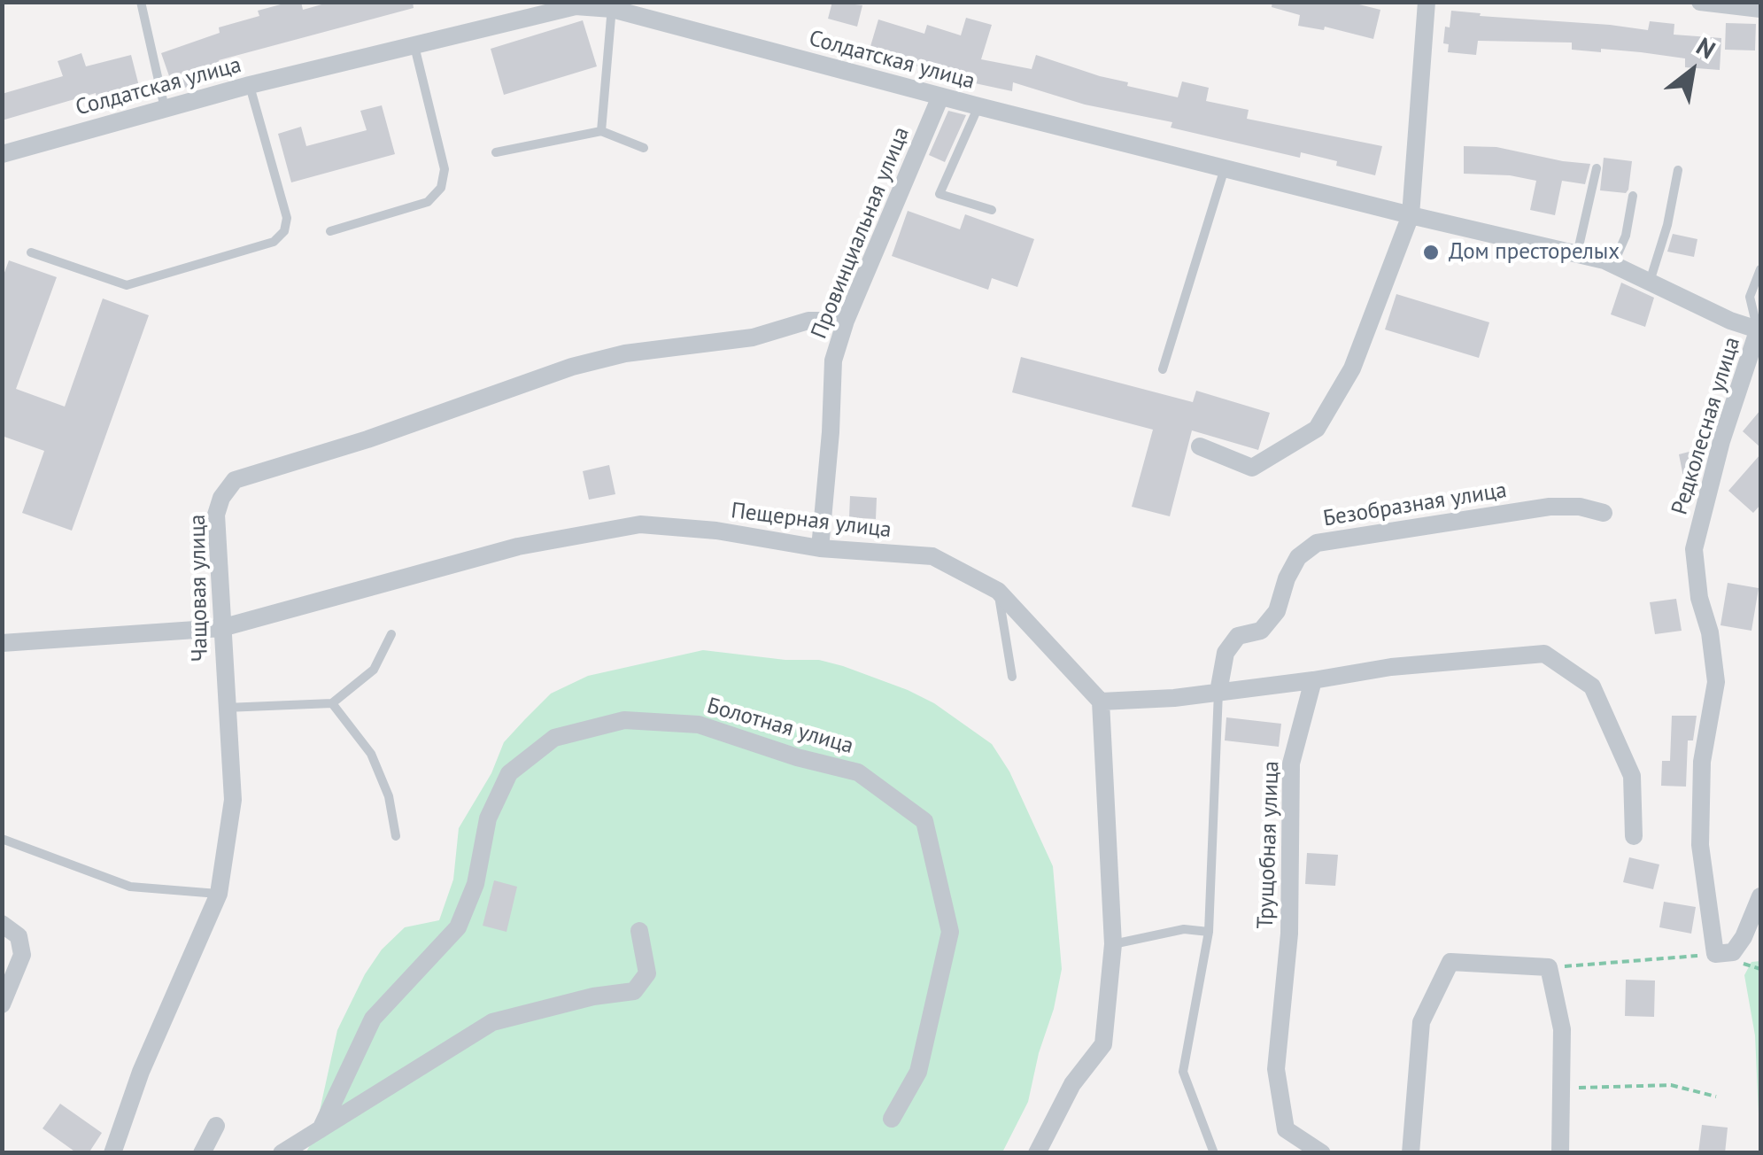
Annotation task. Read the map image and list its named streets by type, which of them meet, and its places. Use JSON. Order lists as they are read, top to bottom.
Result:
{
  "streets": {
    "street": [
      "Солдатская улица",
      "Провинциальная улица",
      "Редколесная улица",
      "Безобразная улица",
      "Пещерная улица",
      "Чащовая улица",
      "Болотная улица",
      "Трущобная улица"
    ]
  },
  "crossings": [
    ["Солдатская улица", "Провинциальная улица"],
    ["Солдатская улица", "Редколесная улица"],
    ["Провинциальная улица", "Пещерная улица"],
    ["Провинциальная улица", "Чащовая улица"],
    ["Пещерная улица", "Чащовая улица"]
  ],
  "places": ["Дом престорелых"],
  "north": "top right"
}
